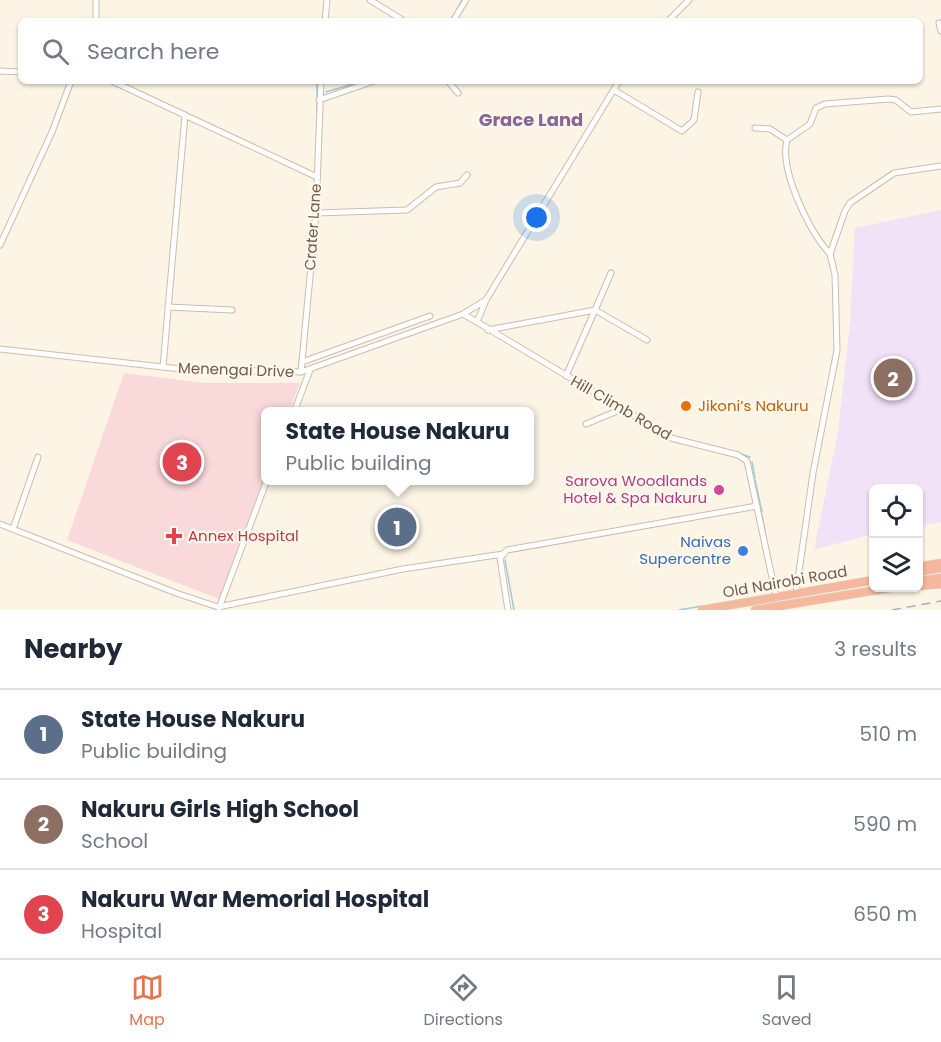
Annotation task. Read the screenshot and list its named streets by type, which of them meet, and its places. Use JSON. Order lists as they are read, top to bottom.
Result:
{
  "streets": {
    "highway": ["Old Nairobi Road"],
    "street": ["Crater Lane", "Menengai Drive", "Hill Climb Road"]
  },
  "crossings": [
    ["Crater Lane", "Menengai Drive"],
    ["Menengai Drive", "Hill Climb Road"],
    ["Hill Climb Road", "Old Nairobi Road"]
  ],
  "districts": ["Grace Land"],
  "places": {
    "other": ["Jikoni’s Nakuru", "Sarova Woodlands Hotel & Spa Nakuru", "Naivas Supercentre"],
    "health": ["Annex Hospital"]
  },
  "page": {
    "search": "Search here",
    "pins": ["2", "3", "1"],
    "popup": ["State House Nakuru", "Public building"],
    "heading": ["Nearby", "3 results"],
    "list": [
      {
        "mark": "1",
        "name": "State House Nakuru",
        "note": "Public building",
        "value": "510 m"
      },
      {
        "mark": "2",
        "name": "Nakuru Girls High School",
        "note": "School",
        "value": "590 m"
      },
      {
        "mark": "3",
        "name": "Nakuru War Memorial Hospital",
        "note": "Hospital",
        "value": "650 m"
      }
    ],
    "nav": ["Map", "Directions", "Saved"]
  }
}
